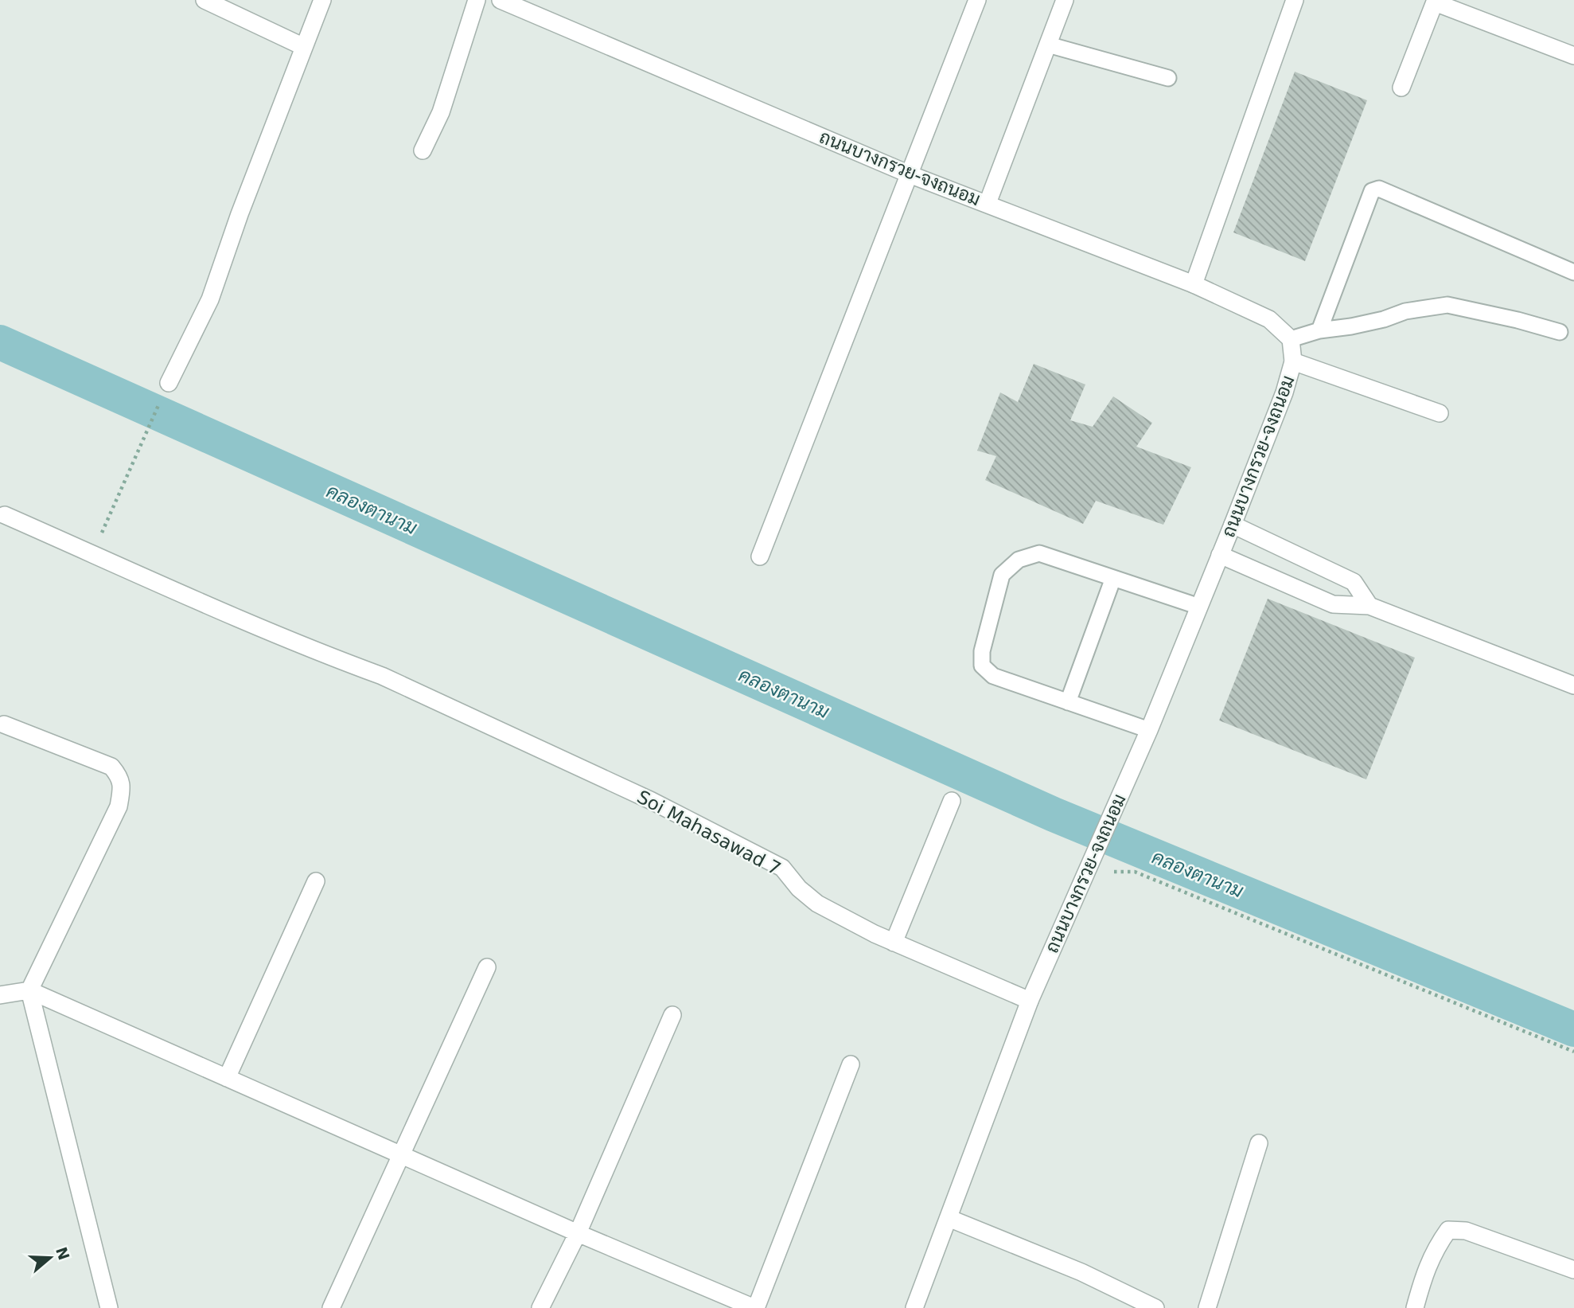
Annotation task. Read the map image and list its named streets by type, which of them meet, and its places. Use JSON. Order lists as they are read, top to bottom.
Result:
{
  "streets": {
    "street": ["ถนนบางกรวย-จงถนอม", "Soi Mahasawad 7"]
  },
  "crossings": [
    ["ถนนบางกรวย-จงถนอม", "Soi Mahasawad 7"]
  ],
  "water": ["คลองตานาม"],
  "north": "right"
}
